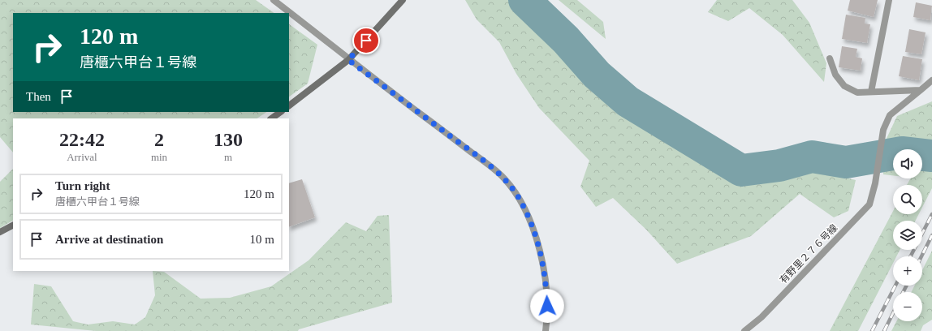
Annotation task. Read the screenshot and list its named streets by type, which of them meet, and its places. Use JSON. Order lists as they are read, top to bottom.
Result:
{
  "streets": {
    "street": ["有野里２７６号線"]
  },
  "page": {
    "turn": ["120 m", "唐櫃六甲台１号線"],
    "then": "Then",
    "eta": [
      "22:42",
      "Arrival",
      "2",
      "min",
      "130",
      "m"
    ],
    "map_buttons": ["+", "−"],
    "list": [
      {
        "name": "Turn right",
        "note": "唐櫃六甲台１号線",
        "value": "120 m"
      },
      {
        "name": "Arrive at destination",
        "value": "10 m"
      }
    ]
  }
}
